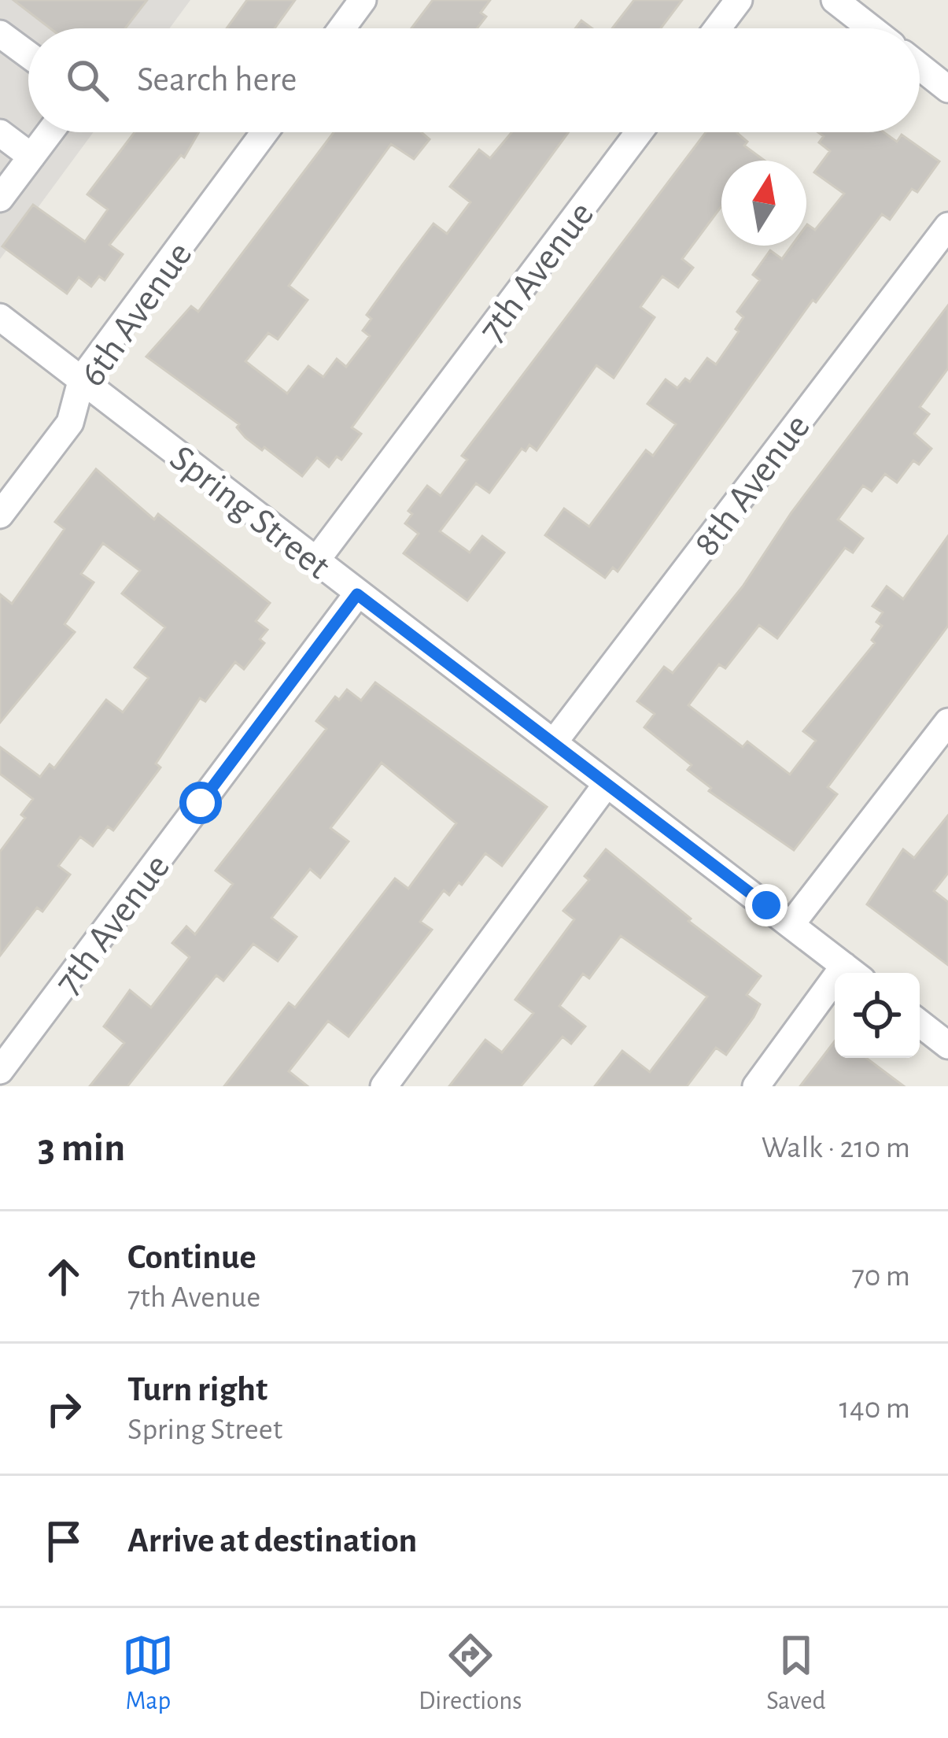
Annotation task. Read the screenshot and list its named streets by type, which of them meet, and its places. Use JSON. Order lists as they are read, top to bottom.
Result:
{
  "streets": {
    "street": [
      "7th Avenue",
      "6th Avenue",
      "8th Avenue",
      "Spring Street"
    ]
  },
  "crossings": [
    ["7th Avenue", "Spring Street"],
    ["6th Avenue", "Spring Street"],
    ["8th Avenue", "Spring Street"]
  ],
  "north": "top",
  "page": {
    "search": "Search here",
    "heading": ["3 min", "Walk · 210 m"],
    "list": [
      ["Continue", "7th Avenue", "70 m"],
      ["Turn right", "Spring Street", "140 m"],
      "Arrive at destination"
    ],
    "nav": ["Map", "Directions", "Saved"]
  }
}
